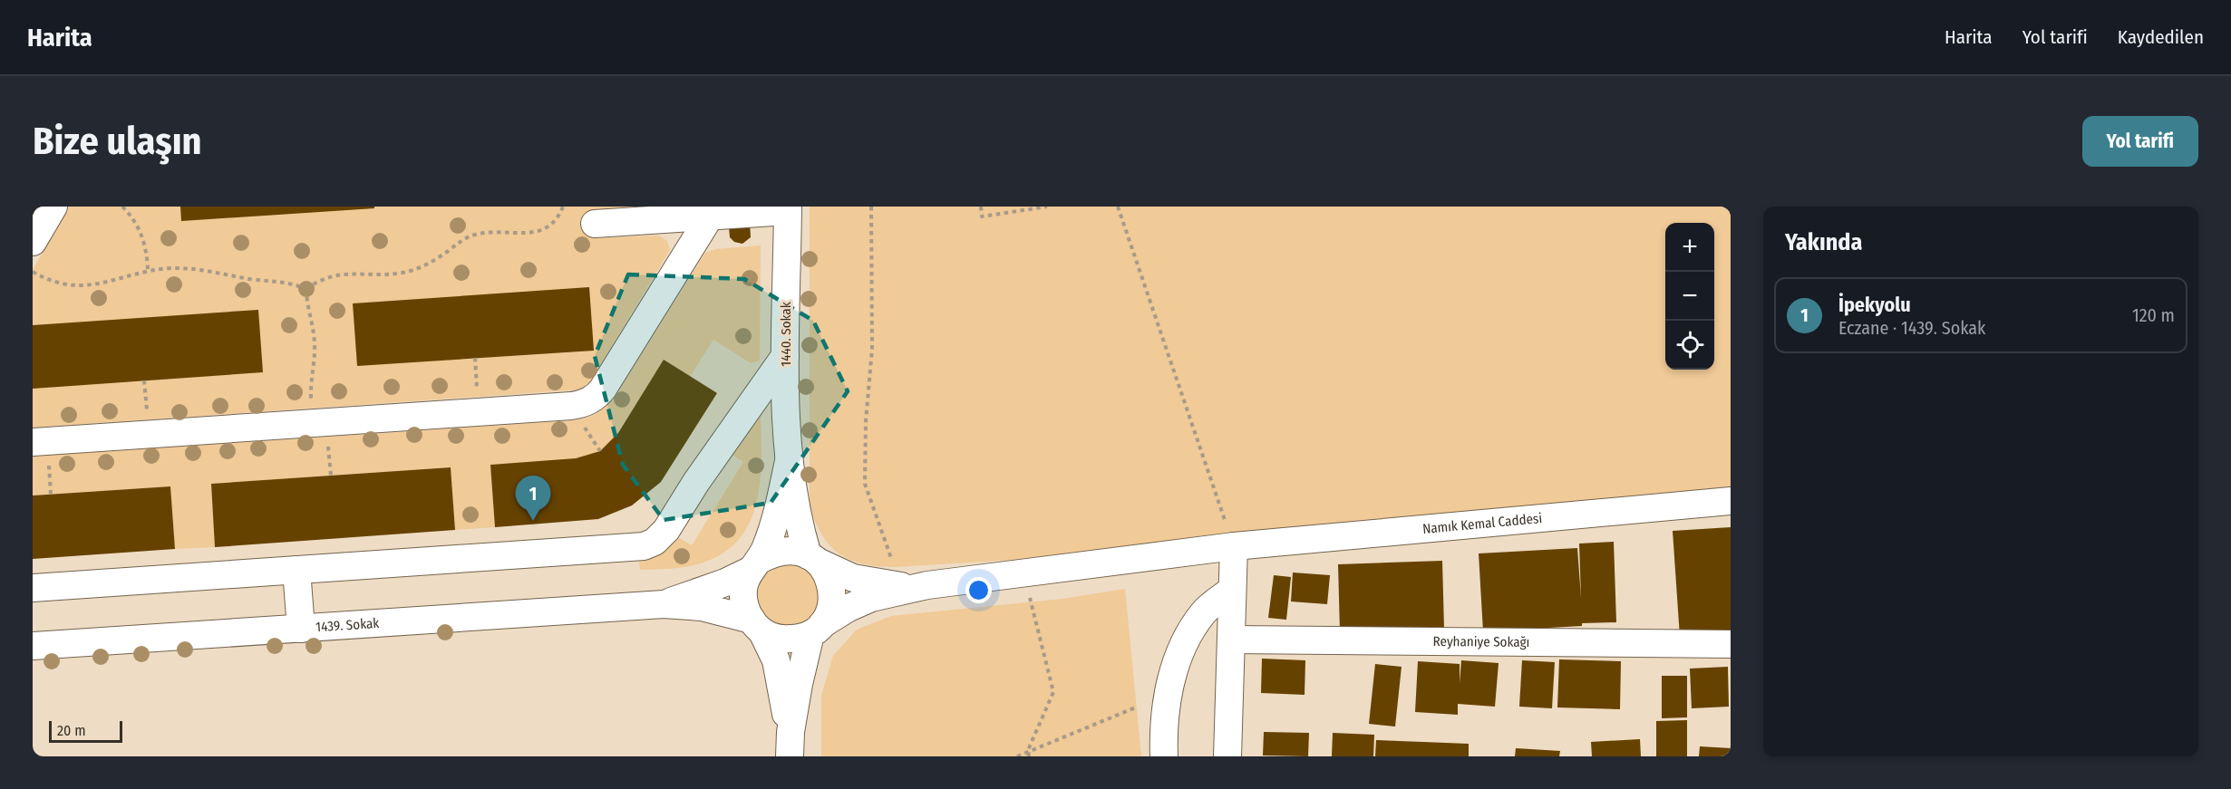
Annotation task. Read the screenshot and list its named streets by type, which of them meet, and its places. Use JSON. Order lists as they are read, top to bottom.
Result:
{
  "streets": {
    "street": [
      "1440. Sokak",
      "Namık Kemal Caddesi",
      "1439. Sokak",
      "Reyhaniye Sokağı"
    ]
  },
  "scale_bar": "20 m",
  "page": {
    "header": "Harita",
    "nav": ["Harita", "Yol tarifi", "Kaydedilen"],
    "buttons": "Yol tarifi",
    "title": "Bize ulaşın",
    "heading": "Yakında",
    "map_buttons": ["+", "−"],
    "list": [
      {
        "mark": "1",
        "name": "İpekyolu",
        "note": "Eczane · 1439. Sokak",
        "value": "120 m"
      }
    ],
    "pins": "1",
    "scale": "20 m"
  }
}
